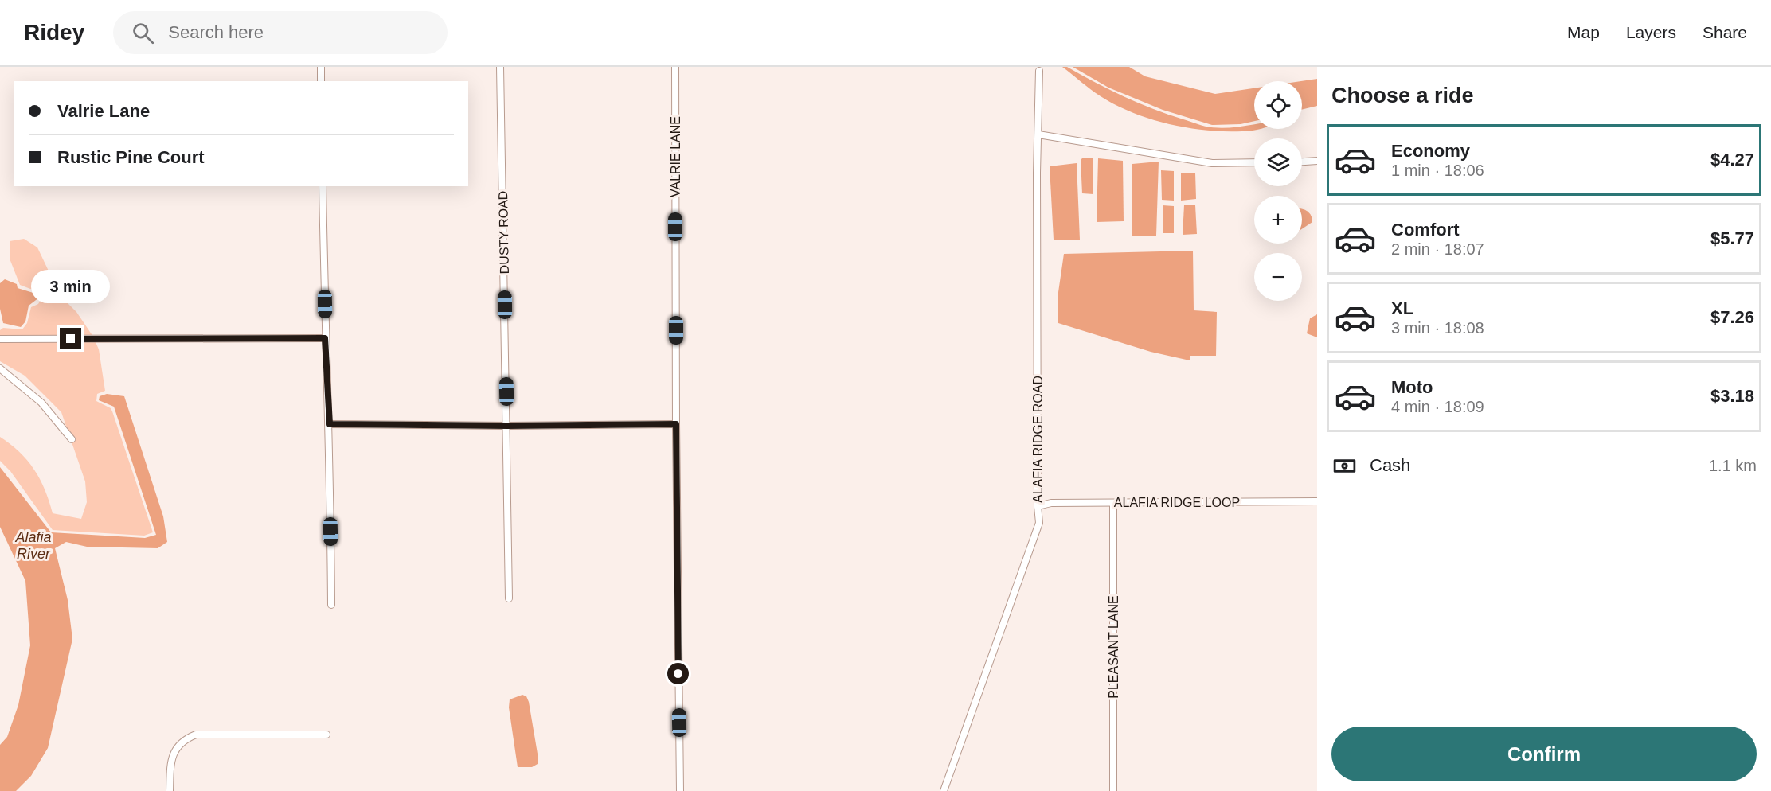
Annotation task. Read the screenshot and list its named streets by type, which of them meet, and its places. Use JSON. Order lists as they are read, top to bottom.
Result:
{
  "streets": {
    "street": [
      "VALRIE LANE",
      "DUSTY ROAD",
      "ALAFIA RIDGE ROAD",
      "ALAFIA RIDGE LOOP",
      "PLEASANT LANE"
    ]
  },
  "crossings": [
    ["ALAFIA RIDGE ROAD", "ALAFIA RIDGE LOOP"],
    ["ALAFIA RIDGE LOOP", "PLEASANT LANE"]
  ],
  "water": ["Alafia River"],
  "page": {
    "header": "Ridey",
    "search": "Search here",
    "nav": ["Map", "Layers", "Share"],
    "heading": "Choose a ride",
    "map_buttons": ["+", "−"],
    "banner": ["Valrie Lane", "Rustic Pine Court"],
    "list": [
      {
        "name": "Economy",
        "note": "1 min · 18:06",
        "value": "$4.27"
      },
      {
        "name": "Comfort",
        "note": "2 min · 18:07",
        "value": "$5.77"
      },
      {
        "name": "XL",
        "note": "3 min · 18:08",
        "value": "$7.26"
      },
      {
        "name": "Moto",
        "note": "4 min · 18:09",
        "value": "$3.18"
      }
    ],
    "bubble": "3 min",
    "pay": ["Cash", "1.1 km"],
    "buttons": "Confirm"
  }
}
